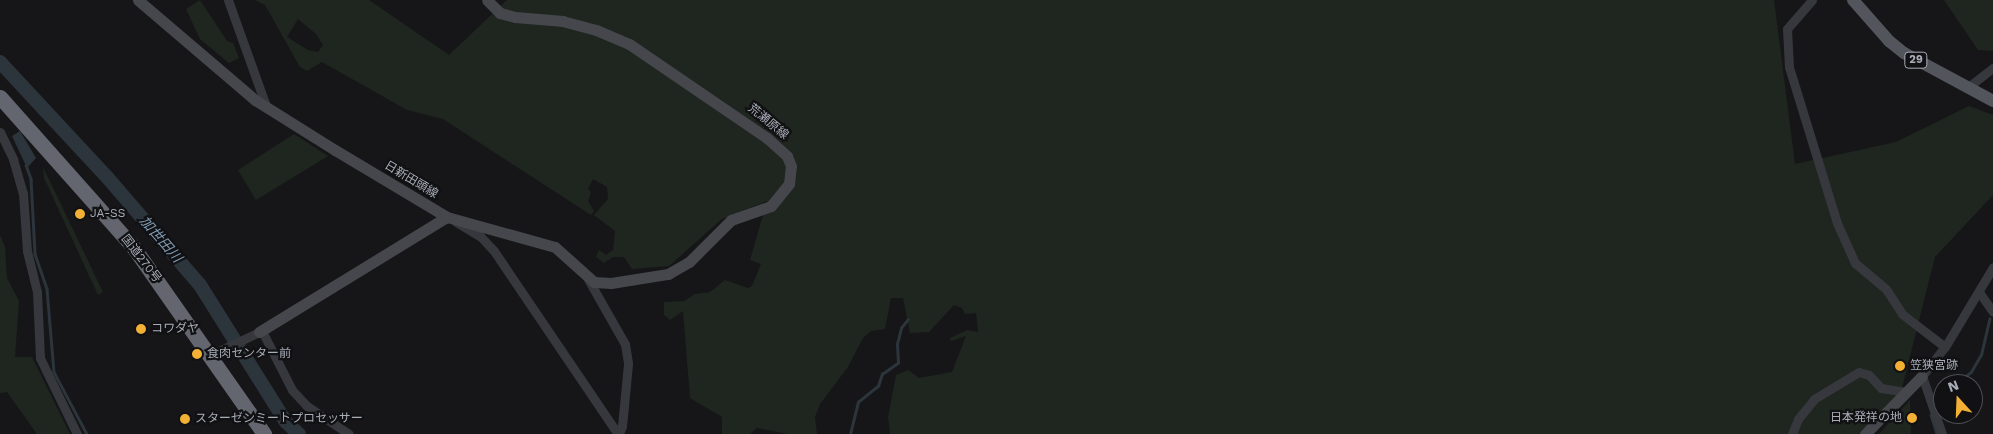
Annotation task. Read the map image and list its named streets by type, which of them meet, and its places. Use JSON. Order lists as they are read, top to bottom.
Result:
{
  "streets": {
    "highway": ["国道270号"],
    "main road": ["29"],
    "street": ["荒瀬原線", "日新田頭線"]
  },
  "water": ["加世田川"],
  "places": [
    "JA-SS",
    "コワダヤ",
    "食肉センター前",
    "笠狭宮跡",
    "日本発祥の地",
    "スターゼンミートプロセッサー"
  ],
  "north": "top"
}
